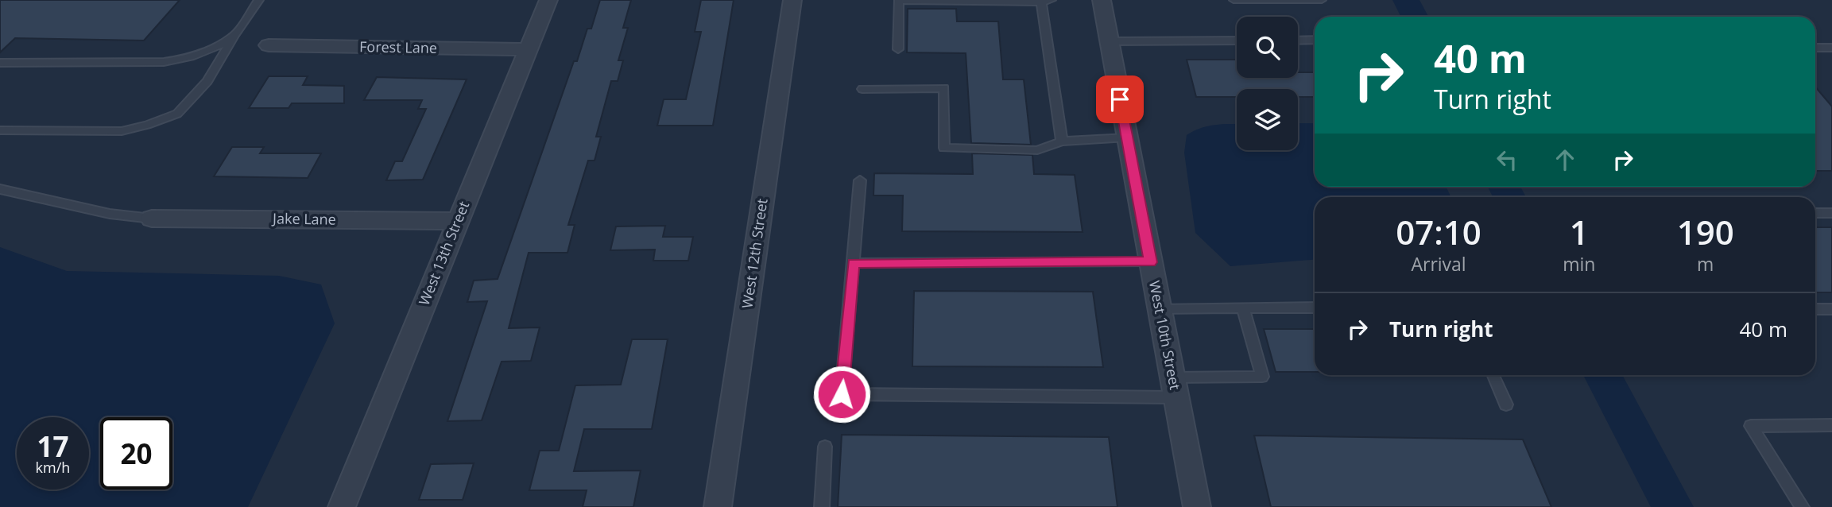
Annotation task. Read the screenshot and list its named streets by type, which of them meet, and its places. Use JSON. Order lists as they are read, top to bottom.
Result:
{
  "streets": {
    "street": [
      "Forest Lane",
      "Jake Lane",
      "West 13th Street",
      "West 12th Street",
      "West 10th Street"
    ]
  },
  "crossings": [
    ["Forest Lane", "West 13th Street"],
    ["Jake Lane", "West 13th Street"]
  ],
  "page": {
    "turn": ["40 m", "Turn right"],
    "eta": [
      "07:10",
      "Arrival",
      "1",
      "min",
      "190",
      "m"
    ],
    "list": [
      {
        "name": "Turn right",
        "value": "40 m"
      }
    ],
    "speed": "17 km/h",
    "limit": "20"
  }
}
